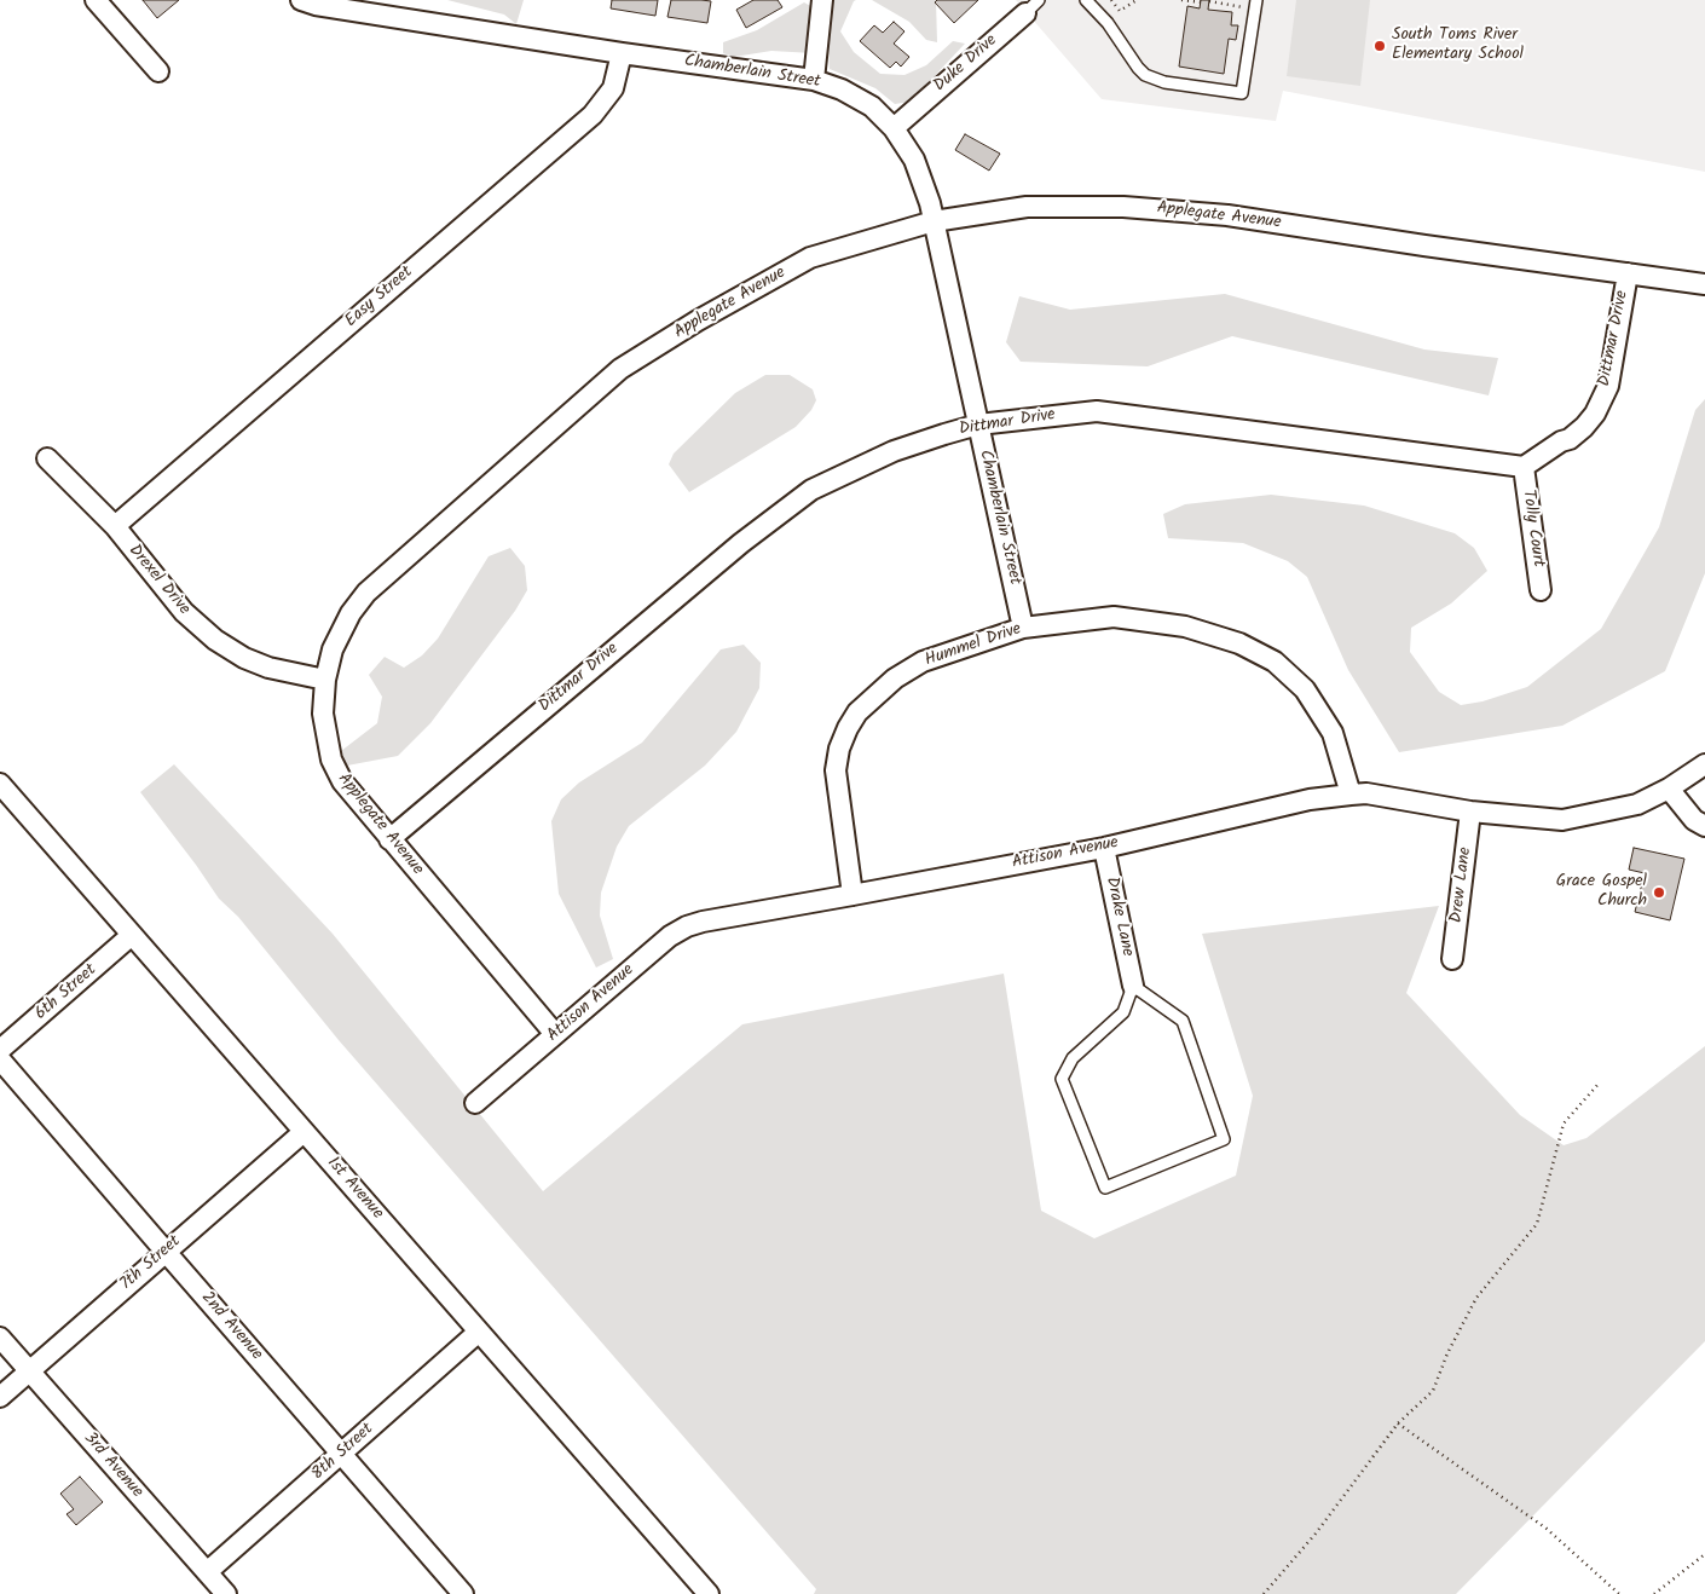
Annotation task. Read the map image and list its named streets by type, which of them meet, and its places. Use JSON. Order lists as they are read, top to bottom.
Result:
{
  "streets": {
    "street": [
      "Duke Drive",
      "Chamberlain Street",
      "Applegate Avenue",
      "Easy Street",
      "Dittmar Drive",
      "Tolly Court",
      "Drexel Drive",
      "Hummel Drive",
      "Attison Avenue",
      "Drew Lane",
      "Drake Lane",
      "6th Street",
      "1st Avenue",
      "7th Street",
      "2nd Avenue",
      "8th Street",
      "3rd Avenue"
    ]
  },
  "crossings": [
    ["Duke Drive", "Chamberlain Street"],
    ["Chamberlain Street", "Applegate Avenue"],
    ["Chamberlain Street", "Easy Street"],
    ["Chamberlain Street", "Dittmar Drive"],
    ["Chamberlain Street", "Hummel Drive"],
    ["Applegate Avenue", "Dittmar Drive"],
    ["Applegate Avenue", "Drexel Drive"],
    ["Applegate Avenue", "Attison Avenue"],
    ["Easy Street", "Drexel Drive"],
    ["Dittmar Drive", "Tolly Court"],
    ["Hummel Drive", "Attison Avenue"],
    ["Attison Avenue", "Drew Lane"],
    ["Attison Avenue", "Drake Lane"],
    ["6th Street", "1st Avenue"],
    ["1st Avenue", "7th Street"],
    ["1st Avenue", "8th Street"],
    ["7th Street", "2nd Avenue"],
    ["7th Street", "3rd Avenue"],
    ["2nd Avenue", "8th Street"],
    ["8th Street", "3rd Avenue"]
  ],
  "places": ["South Toms River Elementary School", "Grace Gospel Church"]
}
